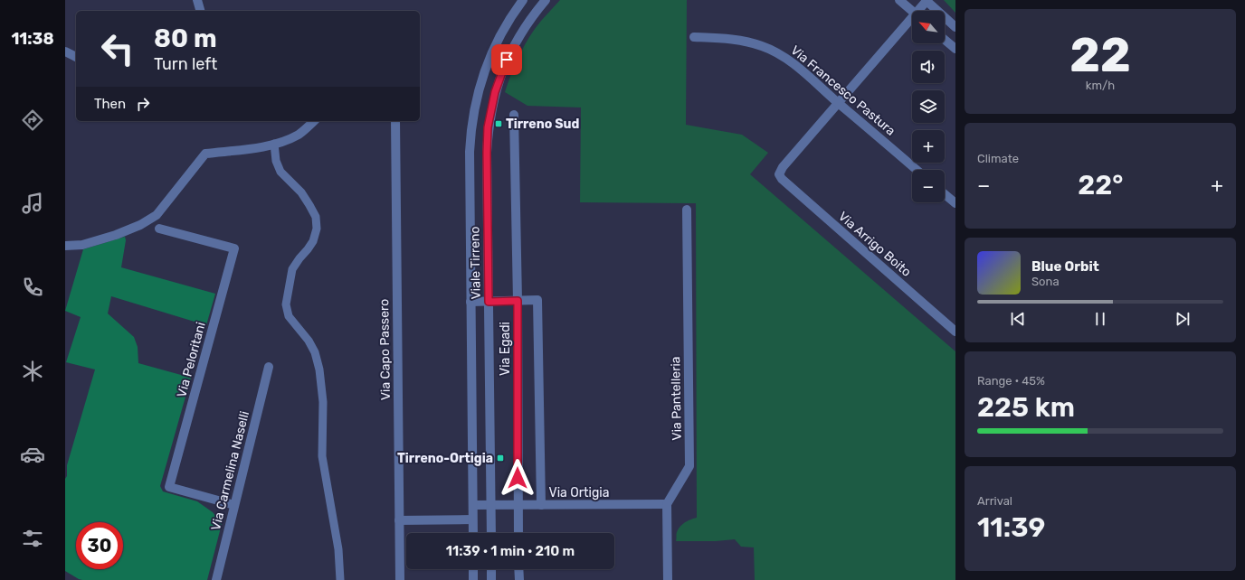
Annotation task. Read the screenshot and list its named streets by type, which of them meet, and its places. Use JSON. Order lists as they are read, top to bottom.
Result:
{
  "streets": {
    "street": [
      "Via Francesco Pastura",
      "Via Arrigo Boito",
      "Viale Tirreno",
      "Via Egadi",
      "Via Capo Passero",
      "Via Peloritani",
      "Via Pantelleria",
      "Via Carmelina Naselli",
      "Via Ortigia"
    ]
  },
  "crossings": [
    ["Via Francesco Pastura", "Via Arrigo Boito"],
    ["Viale Tirreno", "Via Ortigia"],
    ["Via Egadi", "Via Ortigia"],
    ["Via Peloritani", "Via Carmelina Naselli"],
    ["Via Pantelleria", "Via Ortigia"]
  ],
  "places": {
    "transit": ["Tirreno Sud", "Tirreno-Ortigia"]
  },
  "north": "top left",
  "page": {
    "tabs": "11:38",
    "tile": [
      ["22", "km/h"],
      "Climate",
      ["Range · 45%", "225 km"],
      ["Arrival", "11:39"]
    ],
    "map_buttons": ["+", "−"],
    "turn": ["80 m", "Turn left"],
    "then": "Then",
    "heat": ["−", "22°", "+"],
    "song": ["Blue Orbit", "Sona"],
    "limit": "30",
    "trip": "11:39 · 1 min · 210 m"
  }
}
